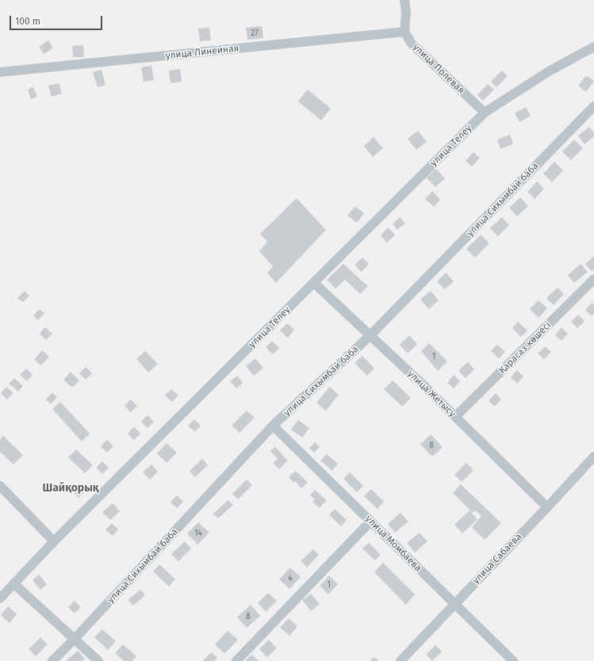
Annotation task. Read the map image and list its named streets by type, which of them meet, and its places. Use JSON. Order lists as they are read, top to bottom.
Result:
{
  "streets": {
    "street": [
      "улица Линейная",
      "улица Полевая",
      "улица Телеу",
      "улица Сихымбай баба",
      "Қарасаз көшесі",
      "улица Жетысу",
      "улица Момбаева",
      "улица Сабаева"
    ]
  },
  "crossings": [
    ["улица Линейная", "улица Полевая"],
    ["улица Полевая", "улица Телеу"],
    ["улица Телеу", "улица Жетысу"],
    ["улица Сихымбай баба", "улица Жетысу"],
    ["улица Сихымбай баба", "улица Момбаева"],
    ["Қарасаз көшесі", "улица Жетысу"],
    ["улица Жетысу", "улица Сабаева"],
    ["улица Момбаева", "улица Сабаева"]
  ],
  "districts": ["Шайқорық"],
  "house_numbers": [
    "27",
    "1",
    "8",
    "14",
    "4",
    "1",
    "8"
  ],
  "scale_bar": "100 m"
}
